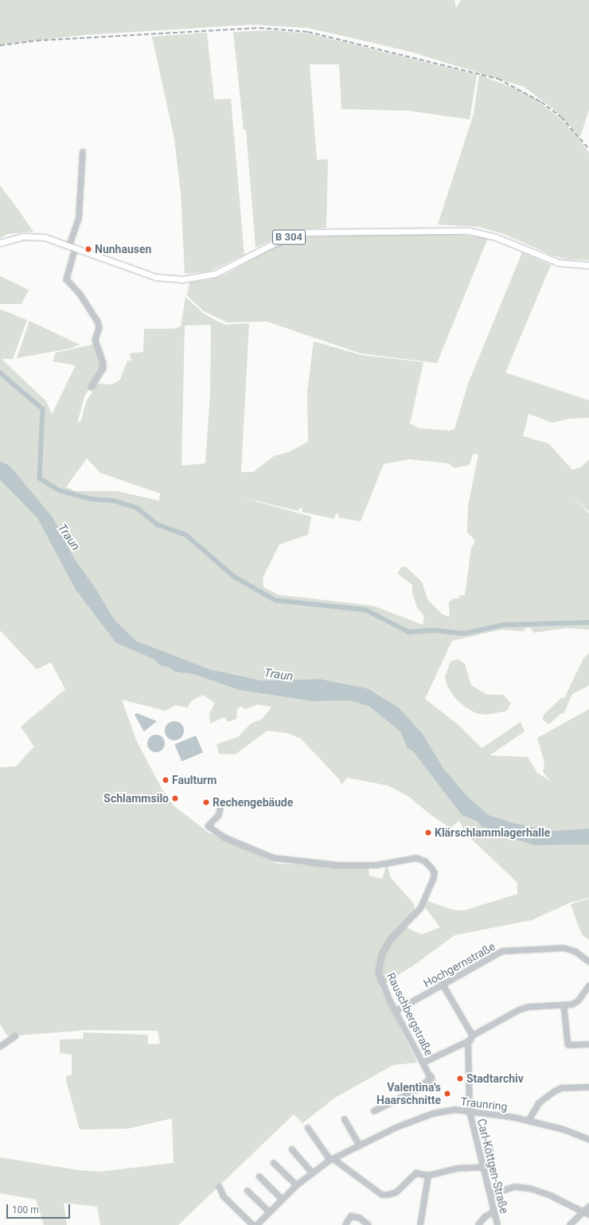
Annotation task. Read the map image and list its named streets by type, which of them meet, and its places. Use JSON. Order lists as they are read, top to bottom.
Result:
{
  "streets": {
    "main road": ["B 304"],
    "street": [
      "Hochgernstraße",
      "Rauschbergstraße",
      "Traunring",
      "Carl-Köttgen-Straße"
    ]
  },
  "crossings": [
    ["Hochgernstraße", "Rauschbergstraße"],
    ["Traunring", "Carl-Köttgen-Straße"]
  ],
  "water": ["Traun"],
  "places": [
    "Nunhausen",
    "Faulturm",
    "Schlammsilo",
    "Rechengebäude",
    "Klärschlammlagerhalle",
    "Stadtarchiv",
    "Valentina's Haarschnitte"
  ],
  "scale_bar": "100 m"
}
